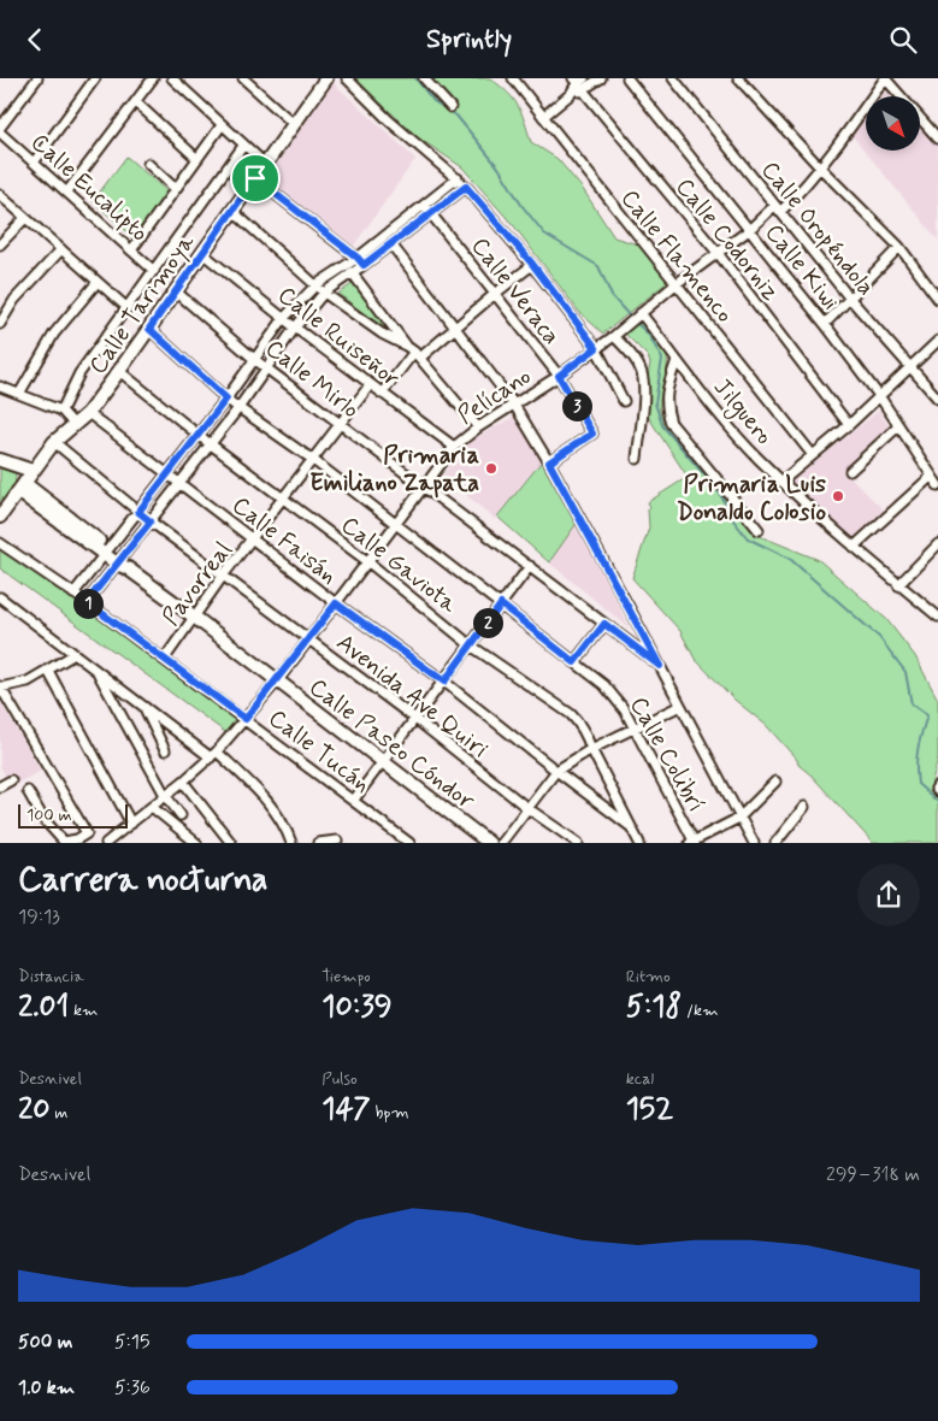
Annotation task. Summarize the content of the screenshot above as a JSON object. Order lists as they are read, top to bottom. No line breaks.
{"streets":{"street":["Calle Eucalipto","Calle Oropéndola","Calle Codorniz","Calle Flamenco","Calle Kiwi","Calle Veraca","Calle Tarimoya","Calle Ruiseñor","Calle Mirlo","Pelícano","Jilguero","Calle Faisán","Calle Gaviota","Pavorreal","Avenida Ave Quiri","Calle Paseo Cóndor","Calle Tucán","Calle Colibrí"]},"crossings":[["Calle Oropéndola","Pelícano"],["Calle Codorniz","Pelícano"],["Calle Flamenco","Pelícano"],["Calle Kiwi","Pelícano"],["Calle Veraca","Pelícano"],["Calle Tarimoya","Calle Ruiseñor"],["Calle Tarimoya","Calle Mirlo"],["Calle Tarimoya","Calle Faisán"],["Calle Tarimoya","Calle Gaviota"],["Calle Tarimoya","Avenida Ave Quiri"],["Calle Tarimoya","Calle Paseo Cóndor"],["Calle Tarimoya","Calle Colibrí"],["Calle Ruiseñor","Pelícano"],["Calle Ruiseñor","Pavorreal"],["Calle Mirlo","Pelícano"],["Calle Mirlo","Pavorreal"],["Pelícano","Jilguero"],["Pelícano","Calle Faisán"],["Pelícano","Calle Gaviota"],["Pelícano","Avenida Ave Quiri"],["Pelícano","Calle Paseo Cóndor"],["Pelícano","Calle Tucán"],["Pelícano","Calle Colibrí"],["Calle Faisán","Calle Gaviota"],["Calle Faisán","Pavorreal"],["Calle Gaviota","Pavorreal"],["Pavorreal","Avenida Ave Quiri"],["Pavorreal","Calle Paseo Cóndor"],["Pavorreal","Calle Tucán"],["Pavorreal","Calle Colibrí"]],"places":["Primaria Emiliano Zapata","Primaria Luis Donaldo Colosio"],"scale_bar":"100 m","north":"bottom right","page":{"header":"Sprintly","pins":["3","1","2"],"scale":"100 m","heading":["Carrera nocturna","19:13"],"stats":[["Distancia","2.01 km"],["Tiempo","10:39"],["Ritmo","5:18 /km"],["Desnivel","20 m"],["Pulso","147 bpm"],["kcal","152"]],"chart":["Desnivel","299–318 m"],"list":[{"name":"500 m","note":"5:15"},{"name":"1.0 km","note":"5:36"}]}}
